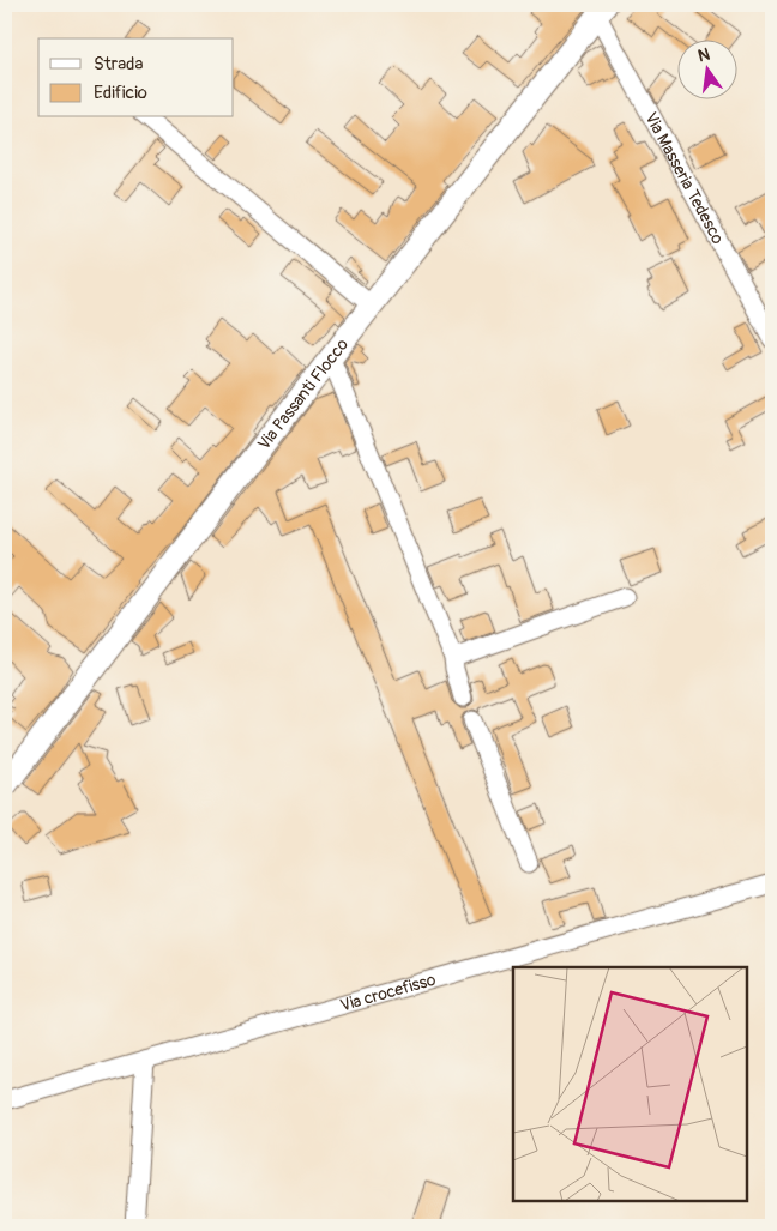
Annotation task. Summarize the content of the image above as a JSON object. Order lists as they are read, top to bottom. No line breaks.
{"streets":{"main road":["Via Passanti Flocco"],"street":["Via Masseria Tedesco","Via crocefisso"]},"crossings":[["Via Masseria Tedesco","Via Passanti Flocco"]],"legend":["Strada","Edificio"],"north":"top"}
